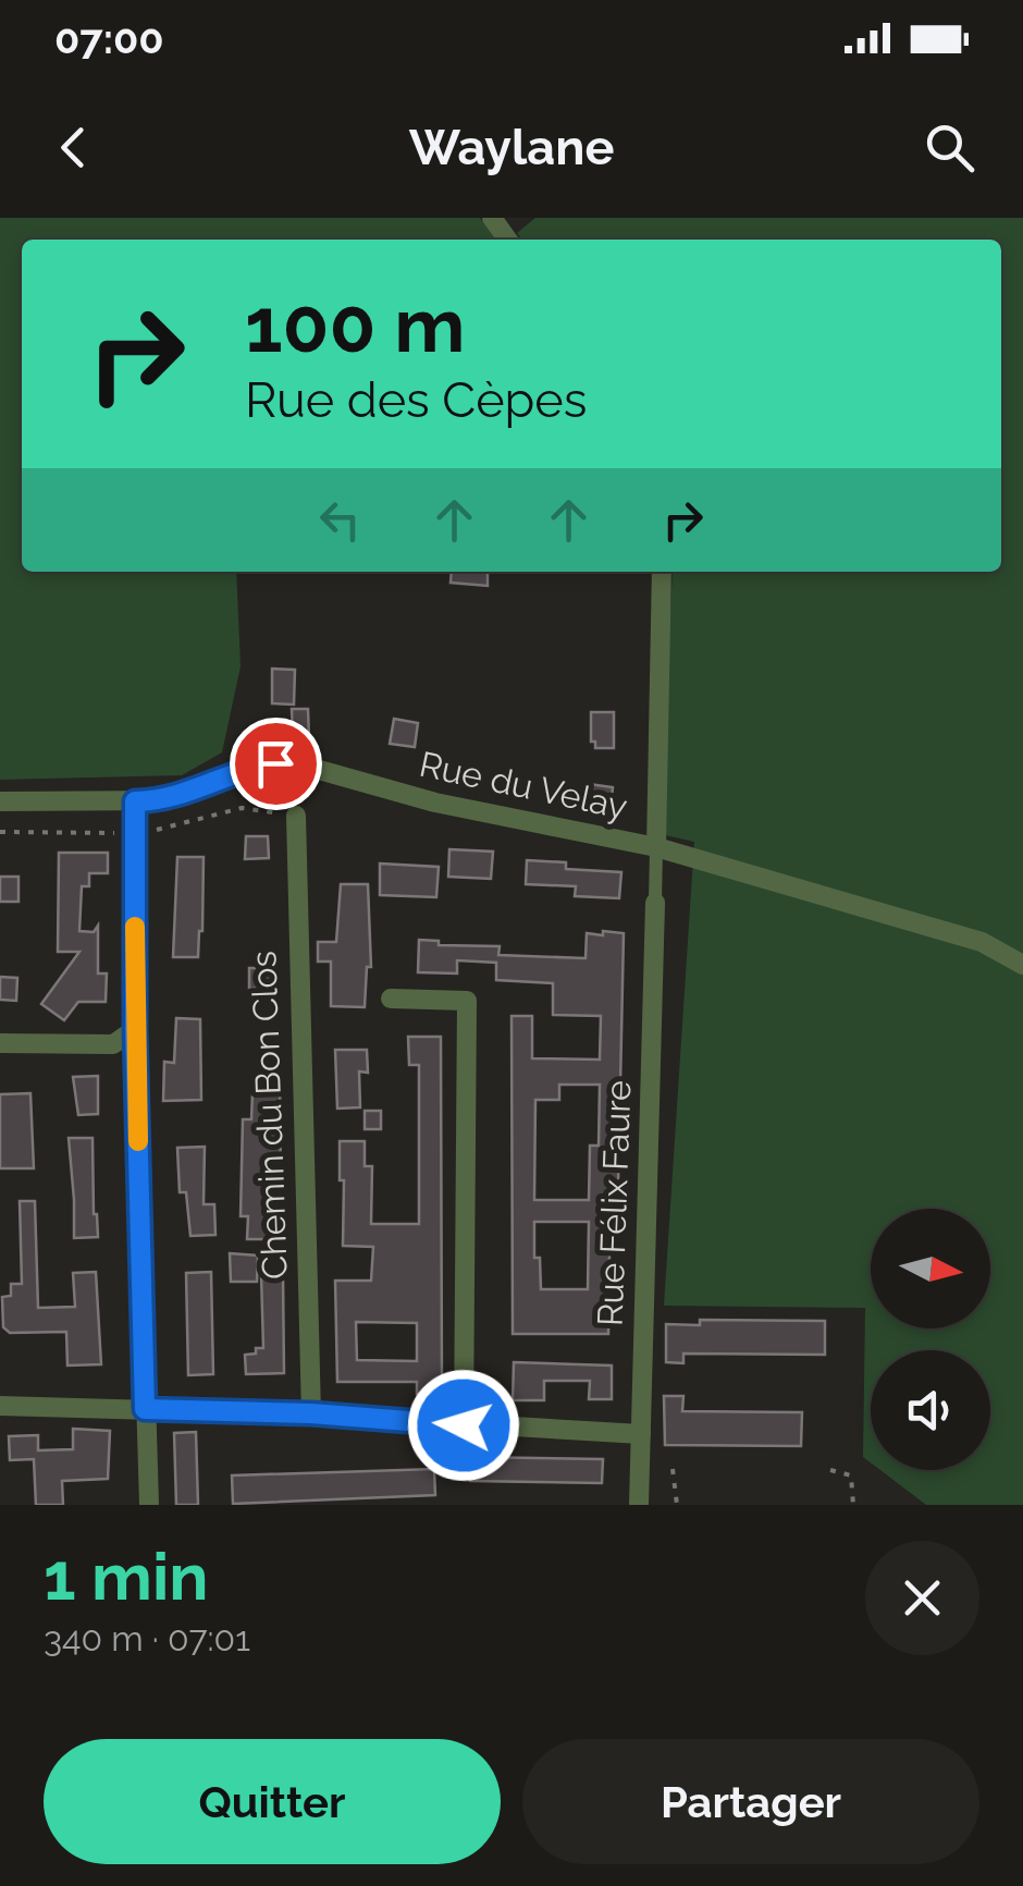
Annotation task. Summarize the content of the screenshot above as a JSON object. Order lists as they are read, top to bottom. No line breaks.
{"streets":{"street":["Rue du Velay","Chemin du Bon Clos","Rue Félix Faure"]},"north":"right","page":{"status":"07:00","header":"Waylane","turn":["100 m","Rue des Cèpes"],"heading":["1 min","340 m · 07:01"],"buttons":["Quitter","Partager"]}}
